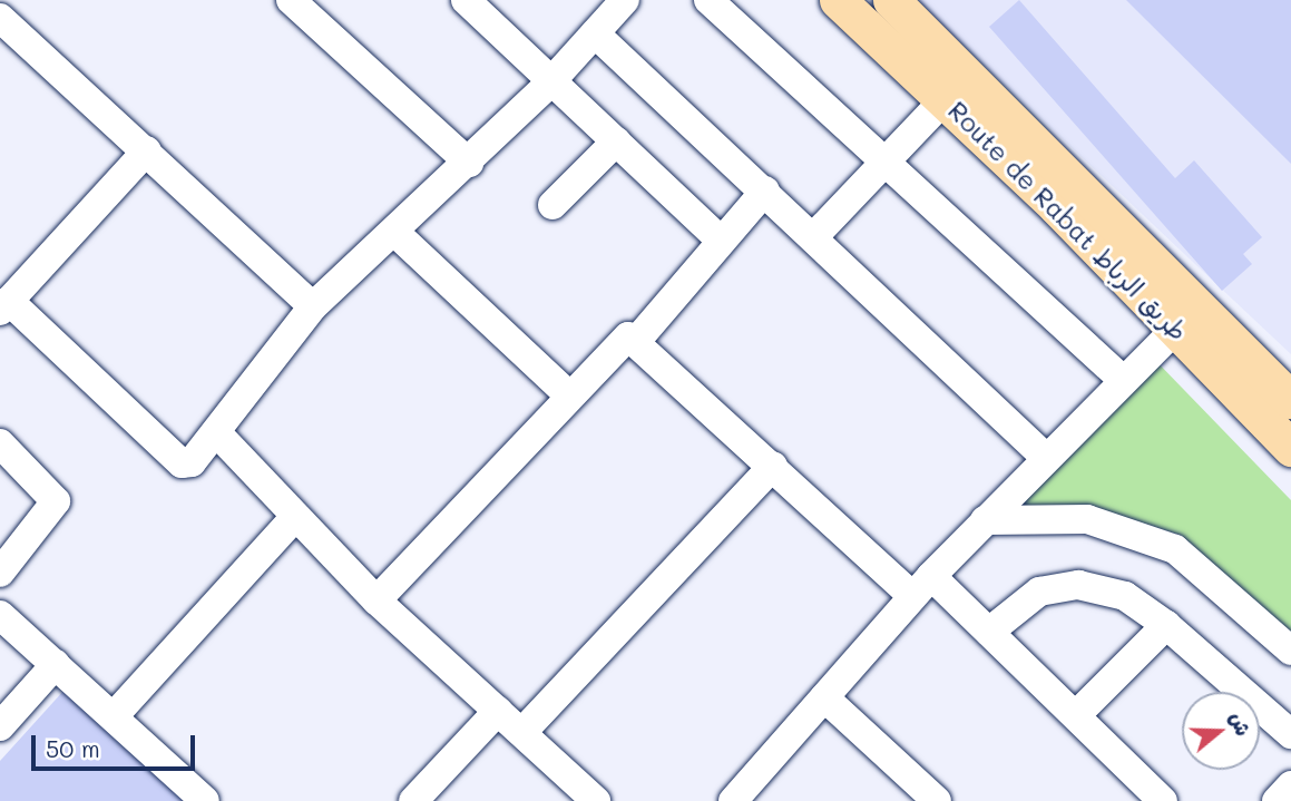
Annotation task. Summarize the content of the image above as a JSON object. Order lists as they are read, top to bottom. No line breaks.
{"streets":{"main road":["Route de Rabat طريق الرباط"]},"scale_bar":"50 m","north":"right"}
